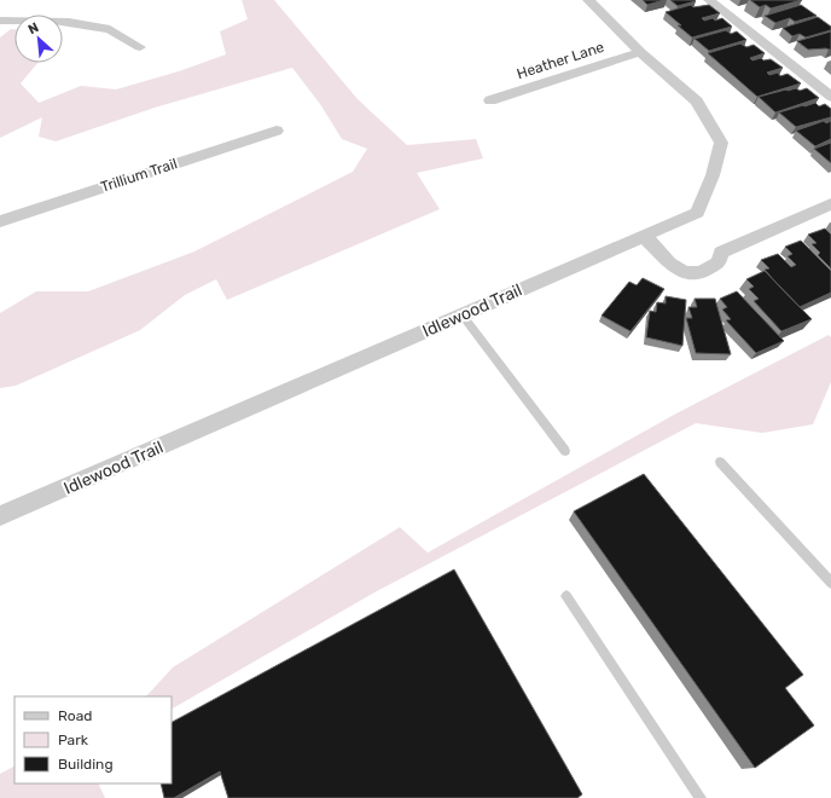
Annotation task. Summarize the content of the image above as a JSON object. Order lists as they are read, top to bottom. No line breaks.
{"streets":{"street":["Heather Lane","Trillium Trail","Idlewood Trail"]},"crossings":[["Heather Lane","Idlewood Trail"]],"legend":["Road","Park","Building"],"north":"top left"}
